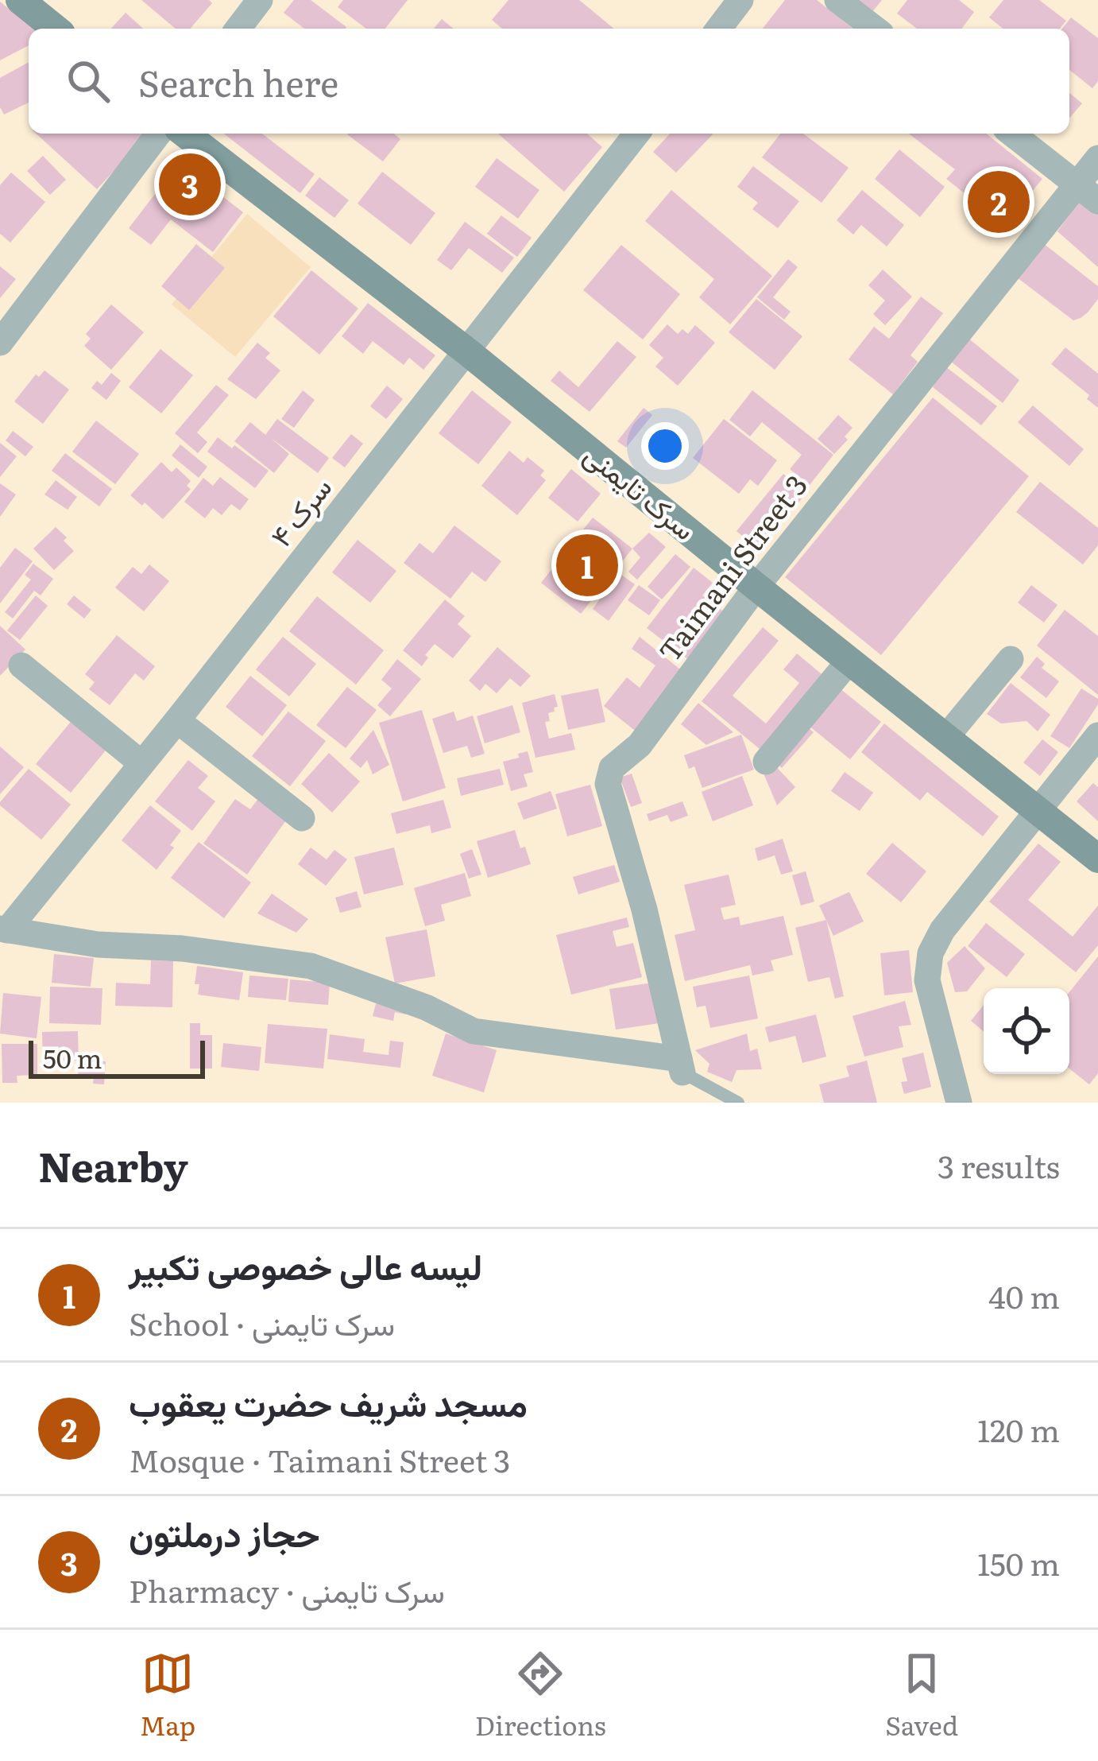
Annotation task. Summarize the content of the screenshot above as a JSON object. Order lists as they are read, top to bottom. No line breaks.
{"streets":{"main road":["سرک تایمنی"],"street":["سرک ۴","Taimani Street 3"]},"crossings":[["سرک تایمنی","سرک ۴"],["سرک تایمنی","Taimani Street 3"]],"scale_bar":"50 m","page":{"search":"Search here","pins":["3","2","1"],"scale":"50 m","heading":["Nearby","3 results"],"list":[{"mark":"1","name":"لیسه عالی خصوصی تکبیر","note":"School · سرک تایمنی","value":"40 m"},{"mark":"2","name":"مسجد شریف حضرت یعقوب","note":"Mosque · Taimani Street 3","value":"120 m"},{"mark":"3","name":"حجاز درملتون","note":"Pharmacy · سرک تایمنی","value":"150 m"}],"nav":["Map","Directions","Saved"]}}
